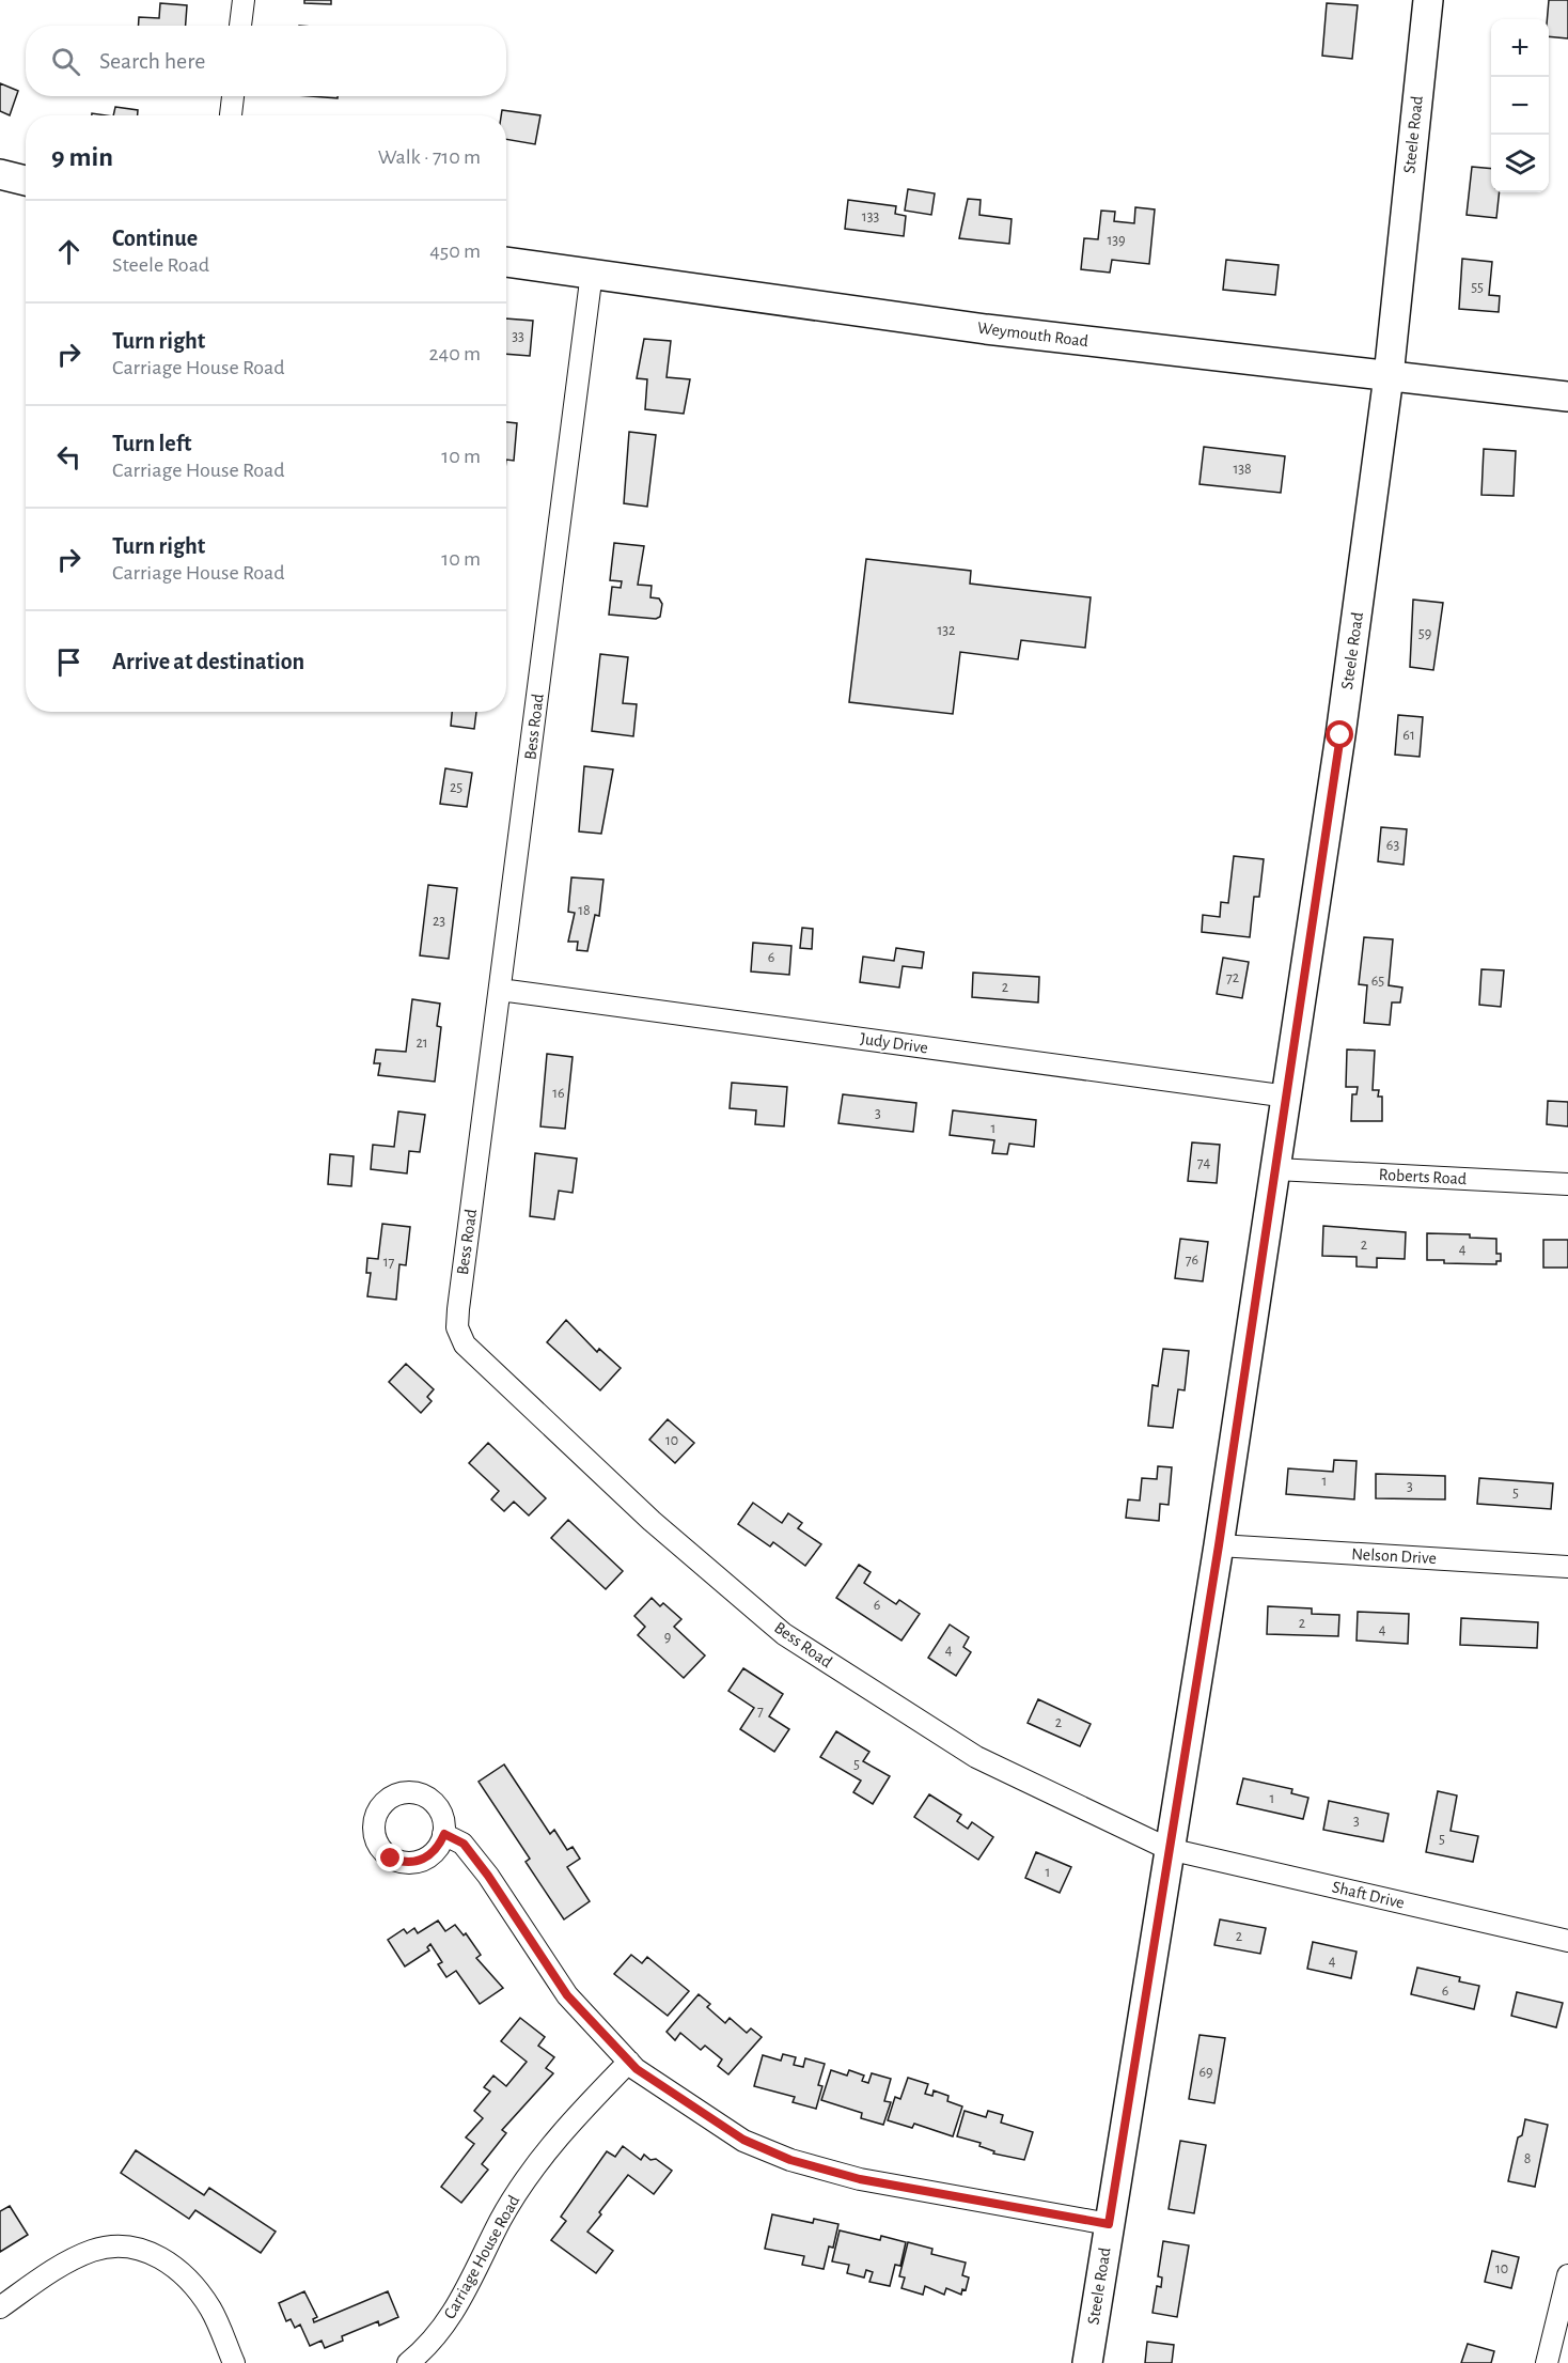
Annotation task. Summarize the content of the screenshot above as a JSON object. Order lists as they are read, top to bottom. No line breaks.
{"streets":{"street":["Steele Road","Weymouth Road","Bess Road","Judy Drive","Roberts Road","Nelson Drive","Shaft Drive","Carriage House Road"]},"crossings":[["Steele Road","Weymouth Road"],["Steele Road","Bess Road"],["Steele Road","Judy Drive"],["Steele Road","Roberts Road"],["Steele Road","Nelson Drive"],["Steele Road","Shaft Drive"],["Weymouth Road","Bess Road"],["Bess Road","Judy Drive"],["Bess Road","Shaft Drive"]],"house_numbers":["133","139","55","33","138","132","59","61","25","63","18","23","6","72","65","2","21","16","3","1","74","2","4","76","17","10","1","3","5","6","2","4","9","4","7","2","5","1","3","5","1","2","4","6","69","8","10"],"page":{"map_buttons":["+","−"],"search":"Search here","heading":["9 min","Walk · 710 m"],"list":[["Continue","Steele Road","450 m"],["Turn right","Carriage House Road","240 m"],["Turn left","Carriage House Road","10 m"],["Turn right","Carriage House Road","10 m"],"Arrive at destination"]}}
